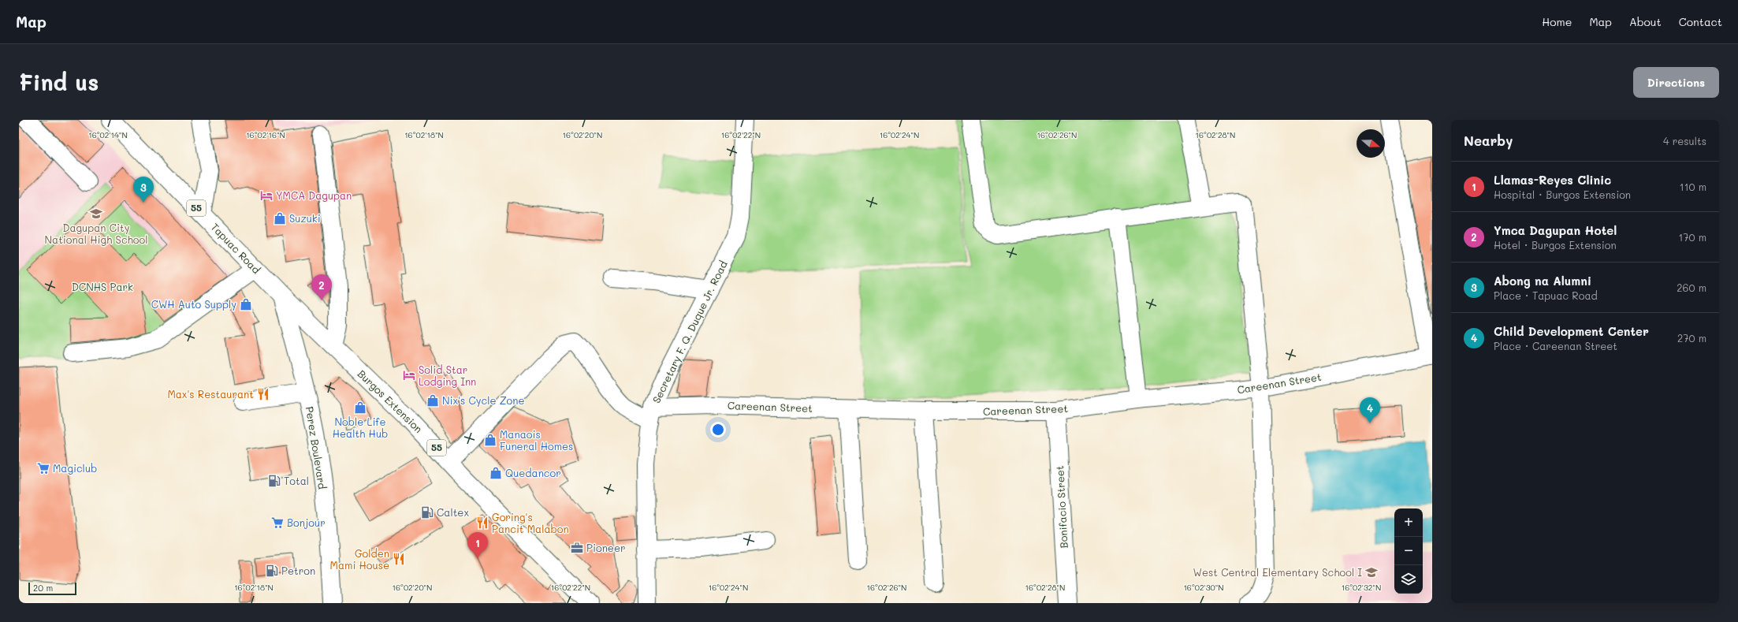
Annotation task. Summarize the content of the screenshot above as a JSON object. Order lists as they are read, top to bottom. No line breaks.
{"streets":{"street":["55","Tapuac Road","Secretary F. Q. Duque Jr. Road","Careenan Street","Burgos Extension","Perez Boulevard","Bonifacio Street"]},"crossings":[["Tapuac Road","Burgos Extension"],["Tapuac Road","Perez Boulevard"],["Secretary F. Q. Duque Jr. Road","Careenan Street"],["Careenan Street","Bonifacio Street"],["Burgos Extension","Perez Boulevard"]],"parks":["DCNHS Park"],"places":{"hotel":["YMCA Dagupan","Solid Star Lodging Inn"],"school or university":["Dagupan City National High School","West Central Elementary School I"],"shop":["Suzuki","CWH Auto Supply","Nix's Cycle Zone","Noble Life Health Hub","Manaois Funeral Homes","Quedancor"],"restaurant":["Max's Restaurant","Goring's Pancit Malabon","Golden Mami House"],"supermarket":["Magiclub","Bonjour"],"fuel station":["Total","Caltex","Petron"],"office":["Pioneer"]},"scale_bar":"20 m","north":"right","page":{"header":"Map","nav":["Home","Map","About","Contact"],"buttons":"Directions","title":"Find us","heading":["Nearby","4 results"],"list":[{"mark":"1","name":"Llamas-Reyes Clinic","note":"Hospital · Burgos Extension","value":"110 m"},{"mark":"2","name":"Ymca Dagupan Hotel","note":"Hotel · Burgos Extension","value":"170 m"},{"mark":"3","name":"Abong na Alumni","note":"Place · Tapuac Road","value":"260 m"},{"mark":"4","name":"Child Development Center","note":"Place · Careenan Street","value":"270 m"}],"pins":["3","2","4","1"],"map_buttons":["+","−"],"scale":"20 m"},"coordinates":["16°02'14\"N","16°02'16\"N","16°02'18\"N","16°02'20\"N","16°02'22\"N","16°02'24\"N","16°02'26\"N","16°02'28\"N","16°02'30\"N","16°02'32\"N"]}
